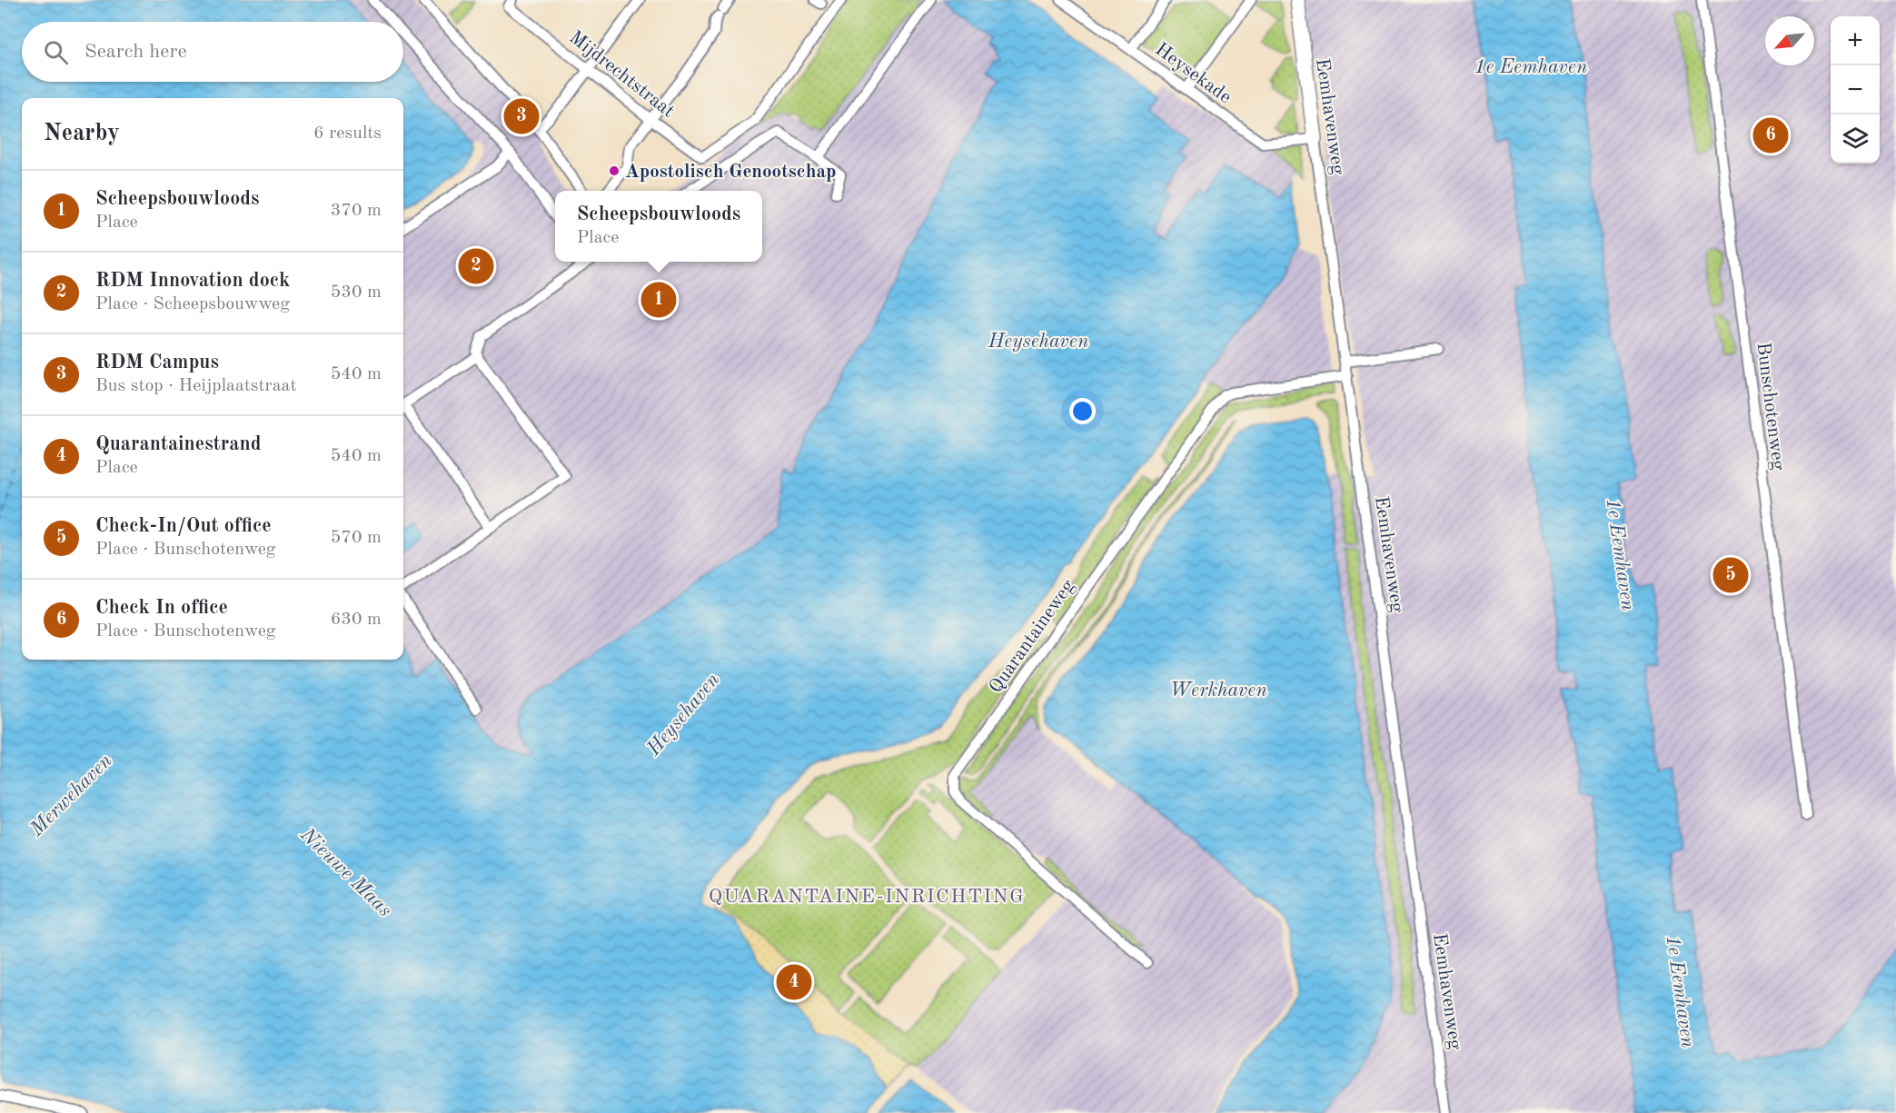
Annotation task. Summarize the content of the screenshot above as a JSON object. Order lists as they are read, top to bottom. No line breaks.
{"streets":{"street":["Heysekade","Mijdrechtstraat","Eemhavenweg","Bunschotenweg","Quarantaineweg"]},"crossings":[["Heysekade","Eemhavenweg"],["Eemhavenweg","Quarantaineweg"]],"districts":["QUARANTAINE-INRICHTING"],"water":["1e Eemhaven","Heysehaven","Werkhaven","Merwehaven","Nieuwe Maas"],"places":["Apostolisch Genootschap"],"north":"bottom left","page":{"map_buttons":["+","−"],"search":"Search here","pins":["3","6","2","1","5","4"],"heading":["Nearby","6 results"],"list":[{"mark":"1","name":"Scheepsbouwloods","note":"Place","value":"370 m"},{"mark":"2","name":"RDM Innovation dock","note":"Place · Scheepsbouwweg","value":"530 m"},{"mark":"3","name":"RDM Campus","note":"Bus stop · Heijplaatstraat","value":"540 m"},{"mark":"4","name":"Quarantainestrand","note":"Place","value":"540 m"},{"mark":"5","name":"Check-In/Out office","note":"Place · Bunschotenweg","value":"570 m"},{"mark":"6","name":"Check In office","note":"Place · Bunschotenweg","value":"630 m"}],"popup":["Scheepsbouwloods","Place"]}}
